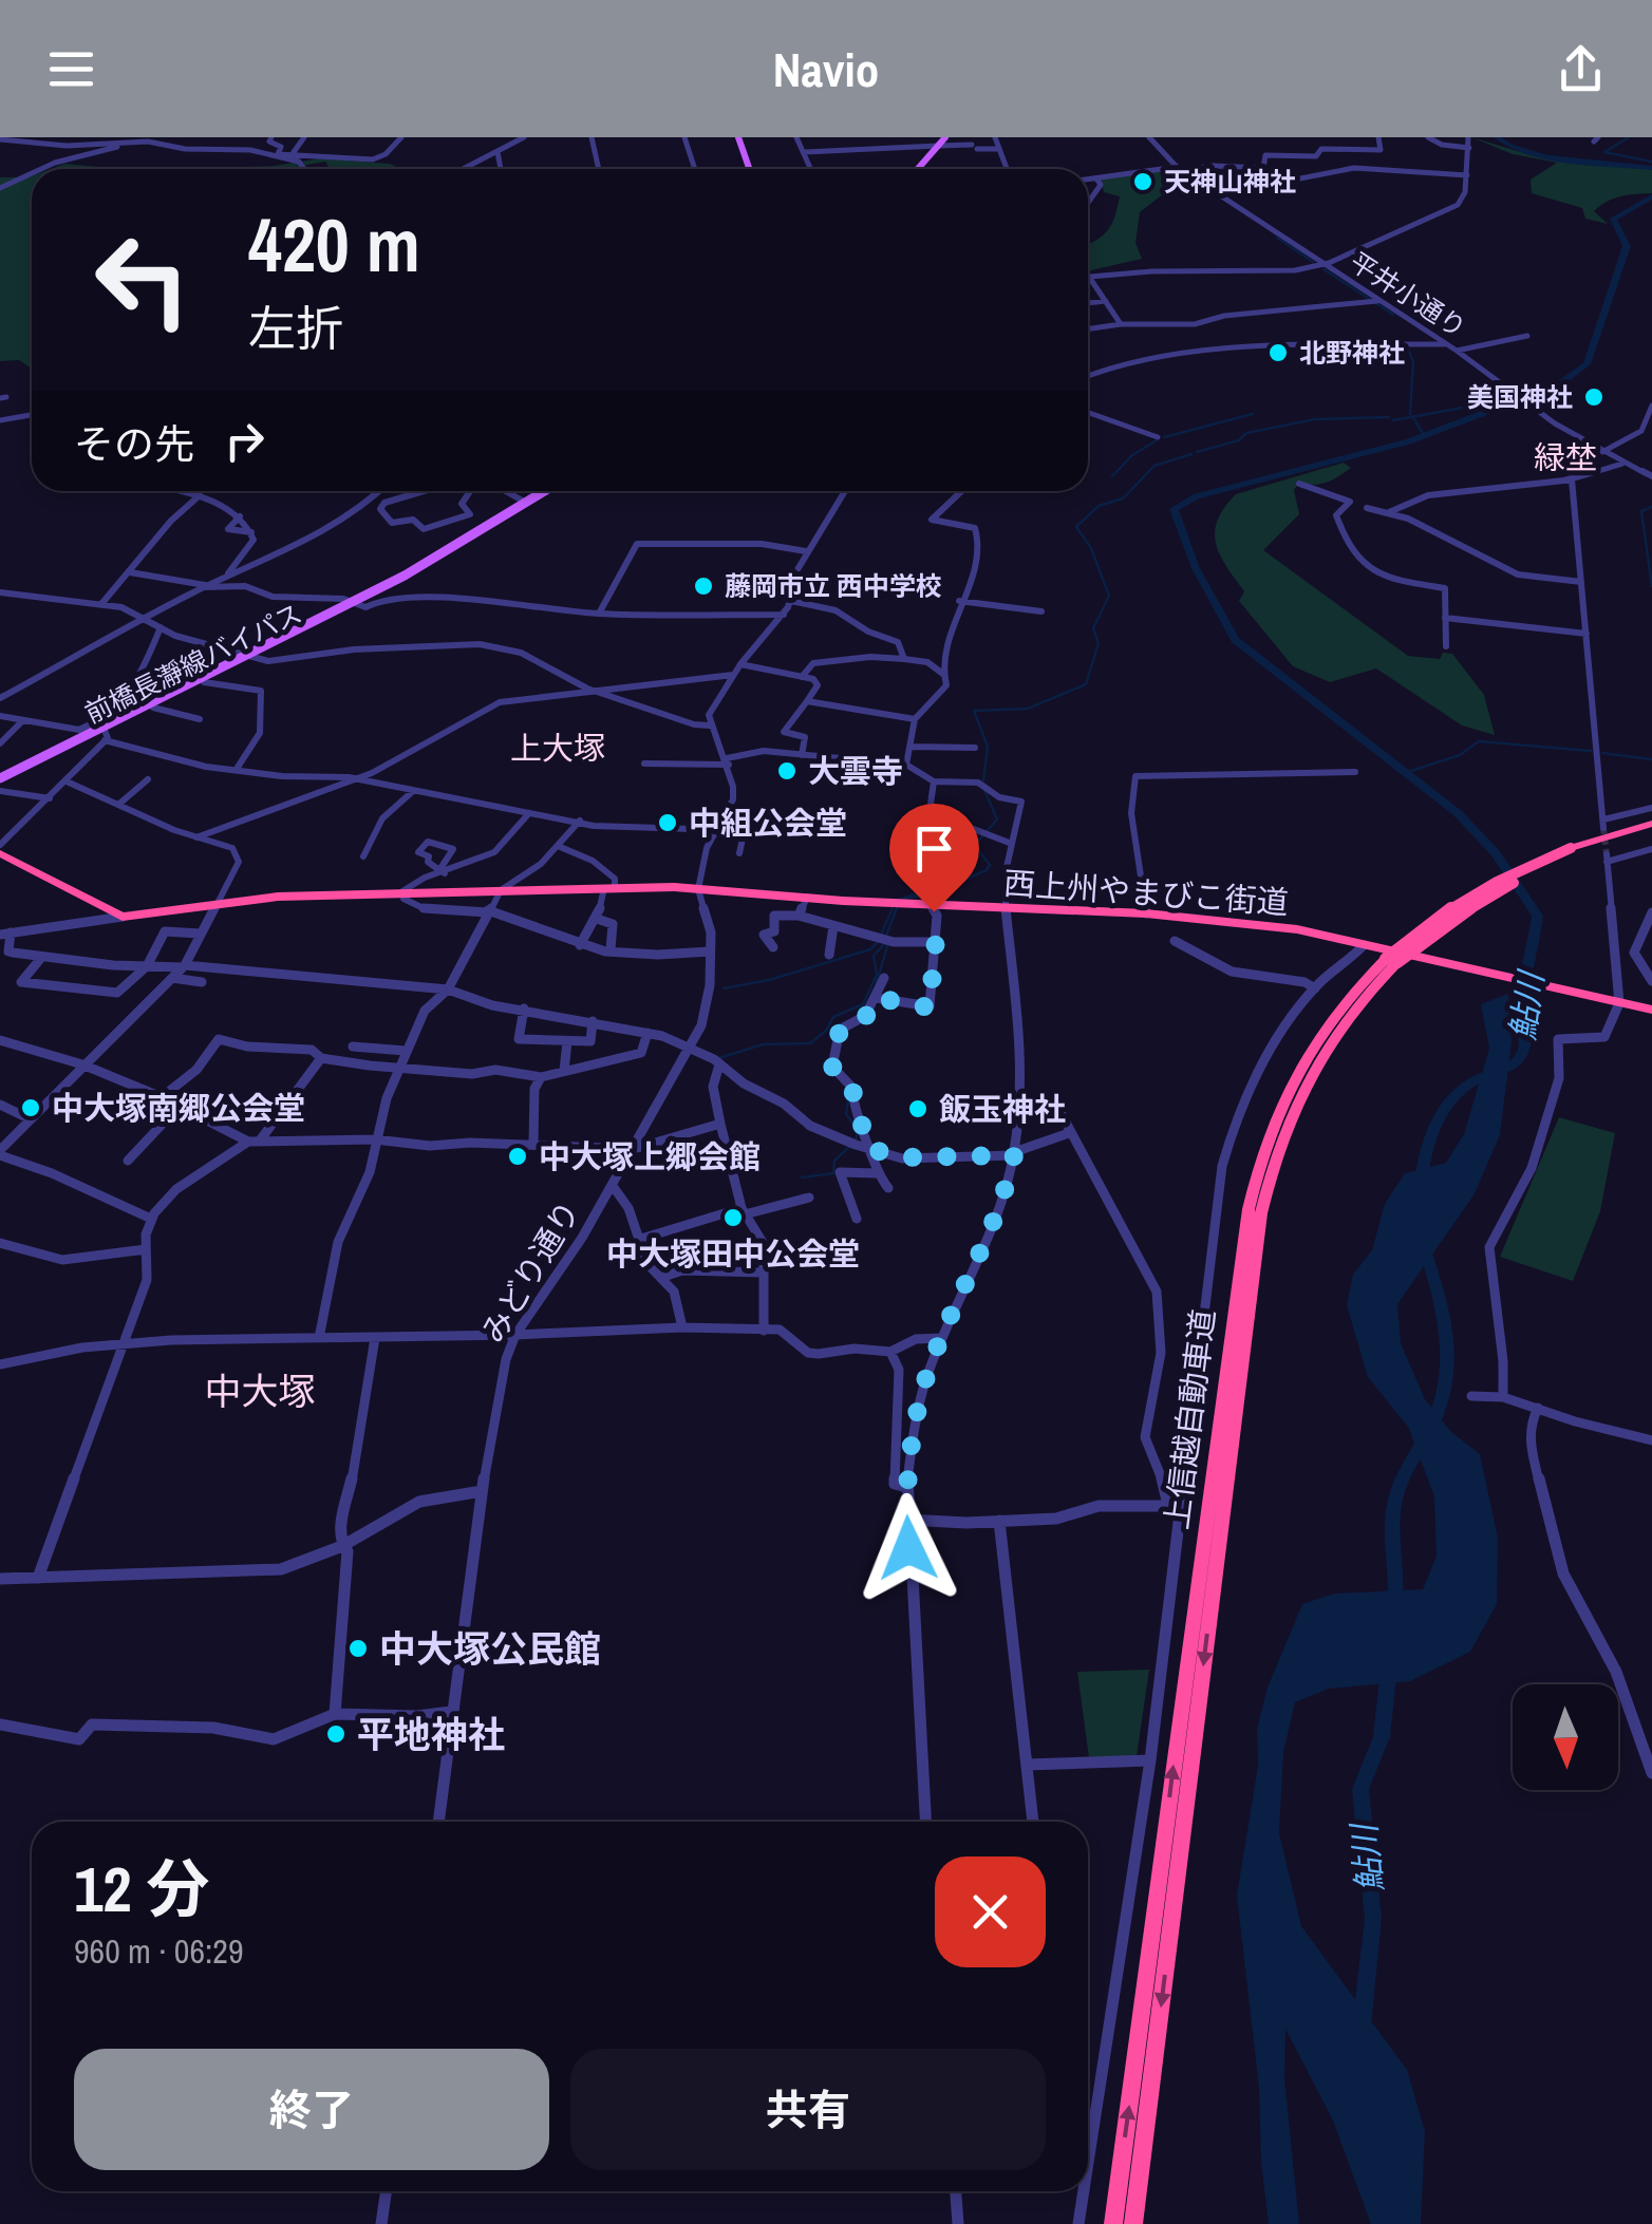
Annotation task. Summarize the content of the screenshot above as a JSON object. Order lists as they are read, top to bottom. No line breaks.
{"streets":{"highway":["西上州やまびこ街道","上信越自動車道"],"main road":["前橋長瀞線バイパス"],"street":["平井小通り","みどり通り"]},"crossings":[["西上州やまびこ街道","みどり通り"]],"districts":["緑埜","上大塚","中大塚"],"water":["鮎川"],"places":["天神山神社","北野神社","美国神社","藤岡市立 西中学校","大雲寺","中組公会堂","中大塚南郷公会堂","飯玉神社","中大塚上郷会館","中大塚田中公会堂","中大塚公民館","平地神社"],"north":"bottom","page":{"header":"Navio","turn":["420 m","左折"],"then":"その先","heading":["12 分","960 m · 06:29"],"buttons":["終了","共有"]}}
